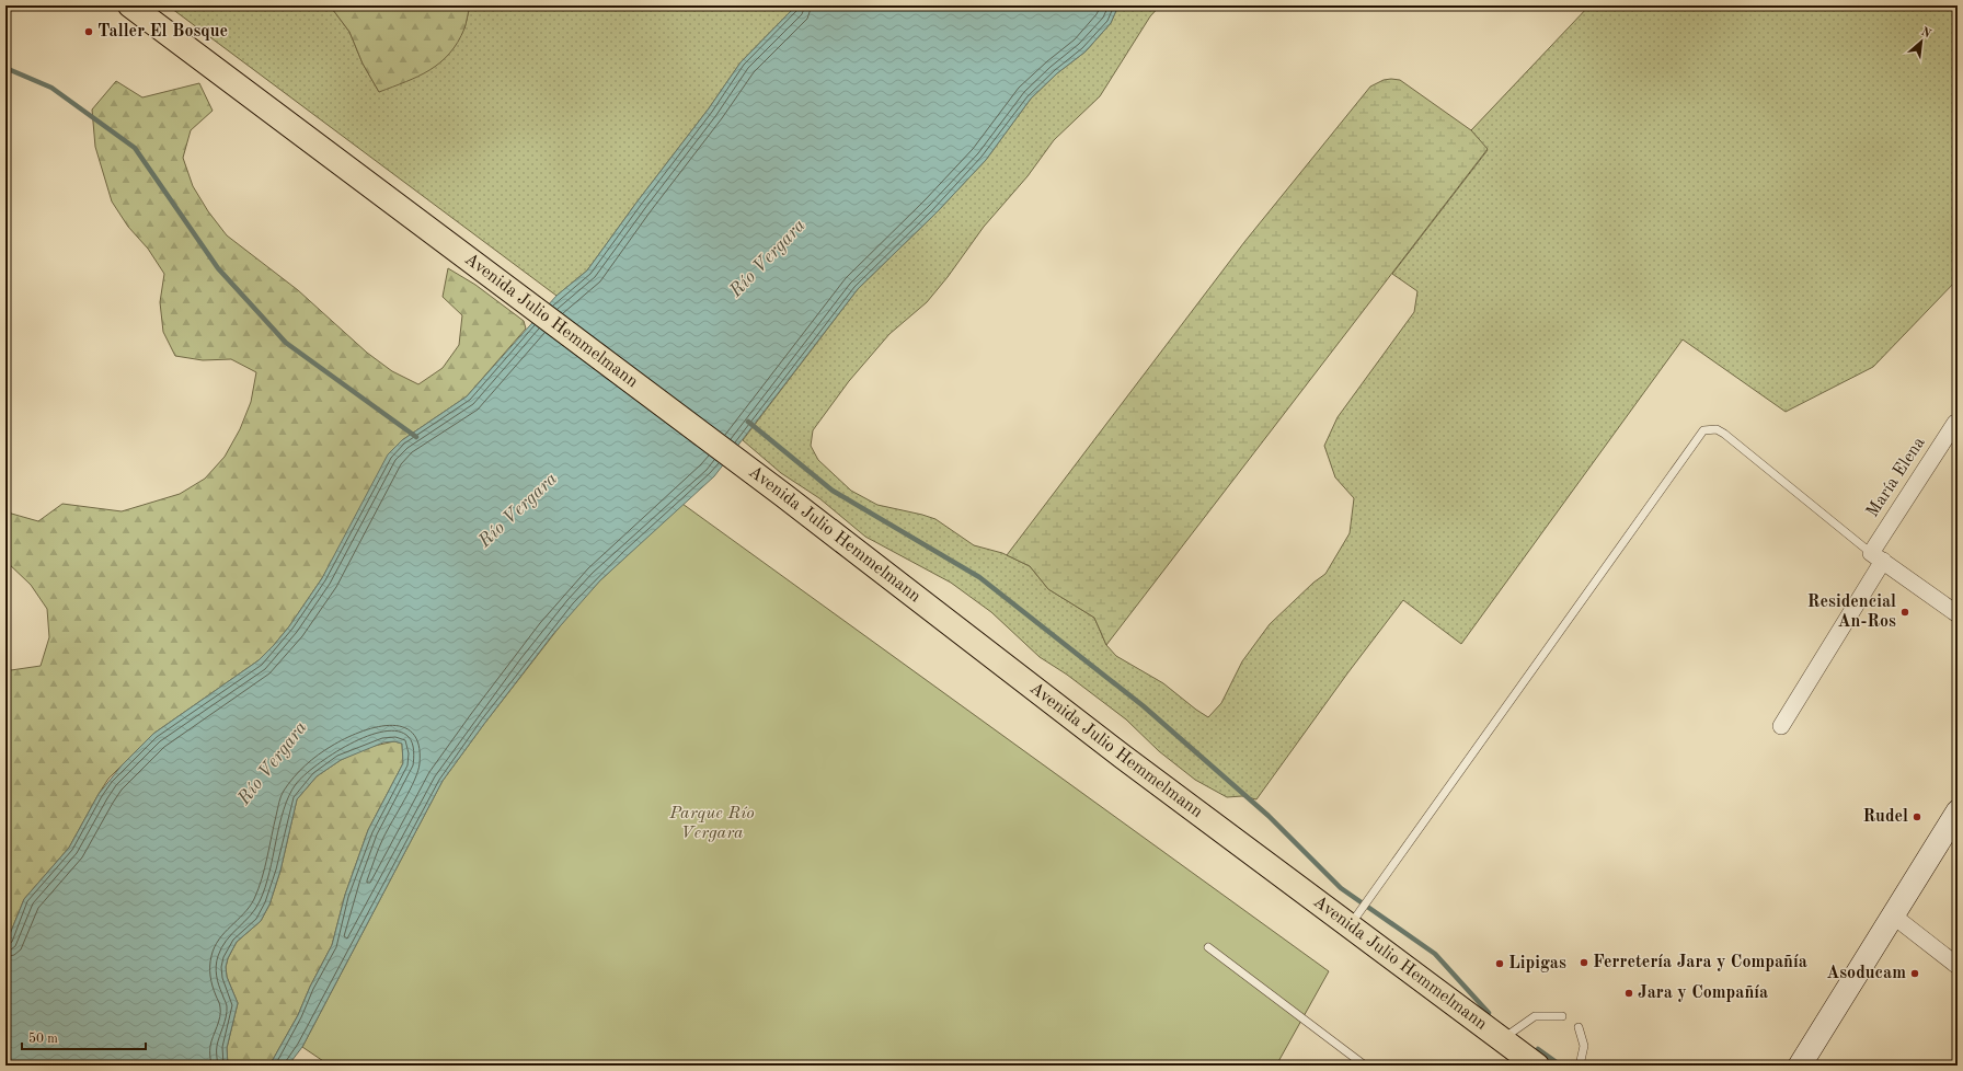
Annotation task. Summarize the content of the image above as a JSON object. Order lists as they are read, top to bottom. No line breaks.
{"streets":{"highway":["Avenida Julio Hemmelmann"],"street":["María Elena"]},"water":["Río Vergara"],"parks":["Parque Río Vergara"],"places":["Taller El Bosque","Residencial An-Ros","Rudel","Ferretería Jara y Compañía","Lipigas","Asoducam","Jara y Compañía"],"scale_bar":"50 m","north":"top right"}
